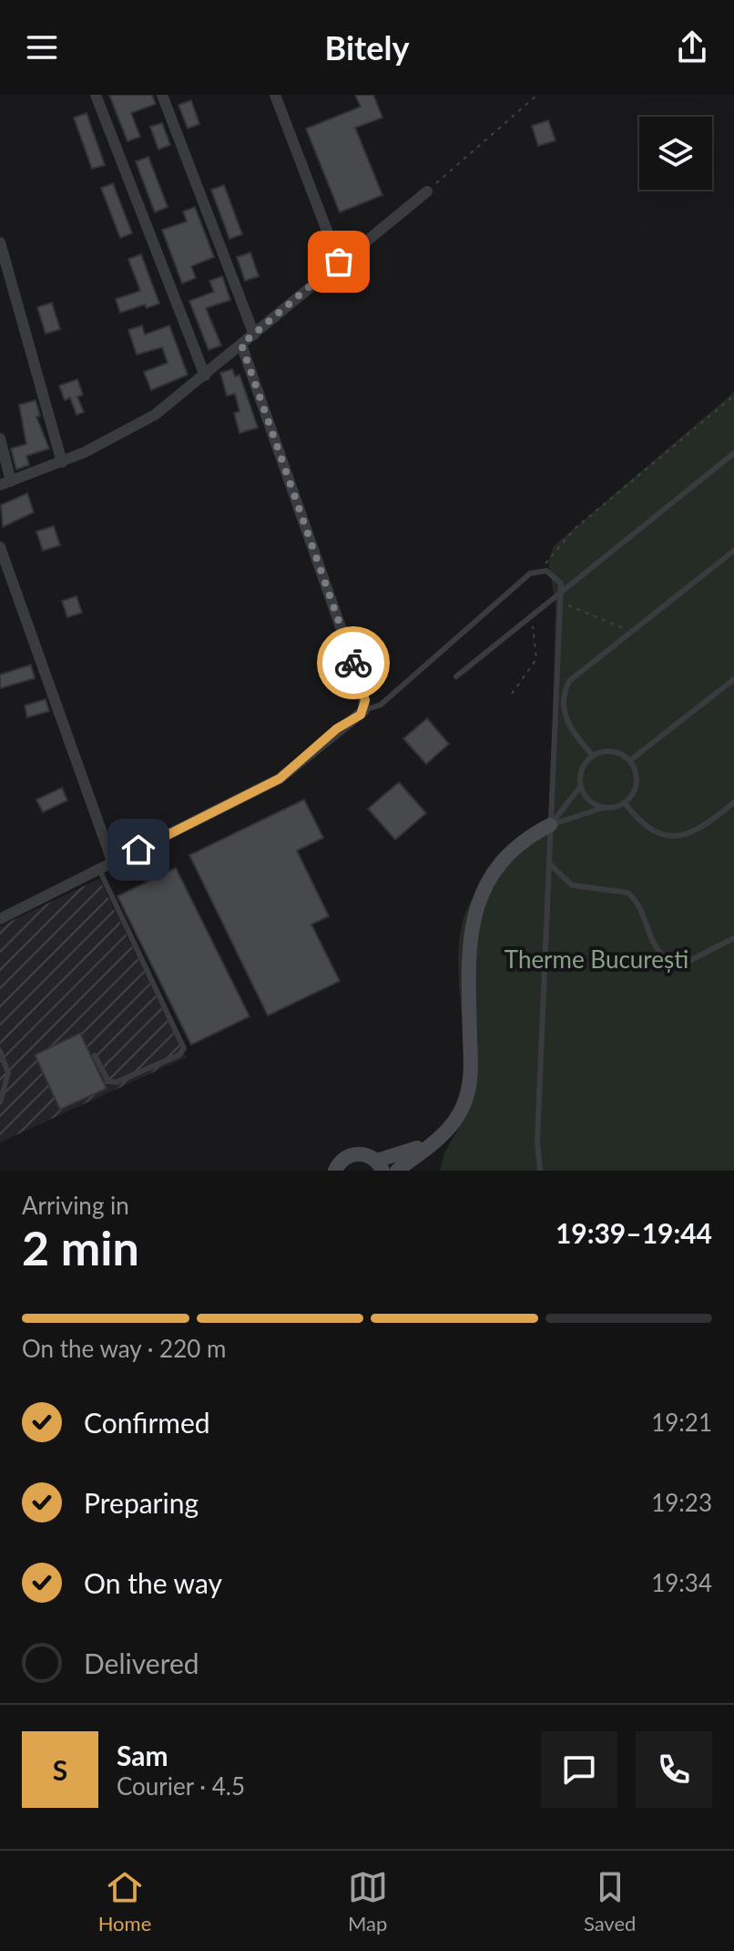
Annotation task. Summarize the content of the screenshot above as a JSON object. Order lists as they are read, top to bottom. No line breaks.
{"parks":["Therme București"],"page":{"header":"Bitely","heading":["2 min","Arriving in","19:39–19:44"],"panel":["Sam","Courier · 4.5"],"bar":"On the way · 220 m","list":[["Confirmed","19:21"],["Preparing","19:23"],["On the way","19:34"],"Delivered"],"round":"S","tabs":["Home","Map","Saved"]}}
